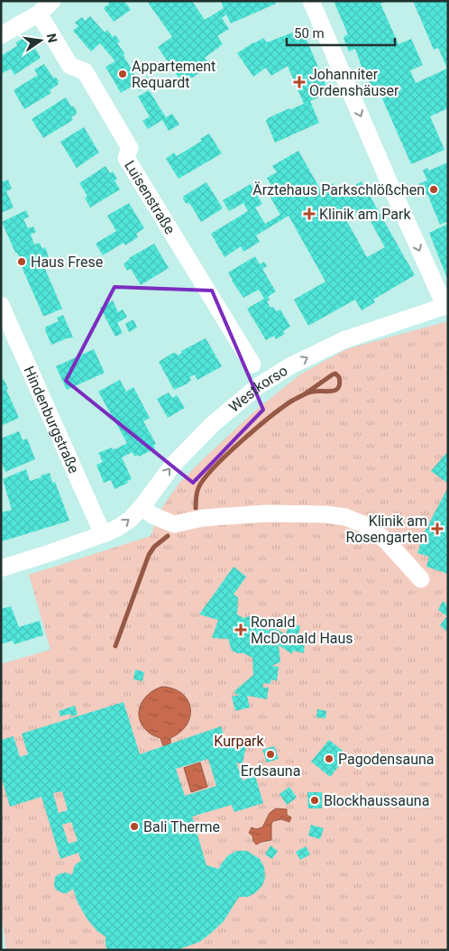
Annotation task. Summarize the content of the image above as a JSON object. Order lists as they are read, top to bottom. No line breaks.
{"streets":{"street":["Luisenstraße","Westkorso","Hindenburgstraße"]},"crossings":[["Westkorso","Hindenburgstraße"]],"one_way":["Westkorso"],"parks":["Kurpark"],"places":{"other":["Appartement Requardt","Ärztehaus Parkschlößchen","Haus Frese","Erdsauna","Pagodensauna","Blockhaussauna","Bali Therme"],"health":["Johanniter Ordenshäuser","Klinik am Park","Klinik am Rosengarten","Ronald McDonald Haus"]},"scale_bar":"50 m","north":"right"}
